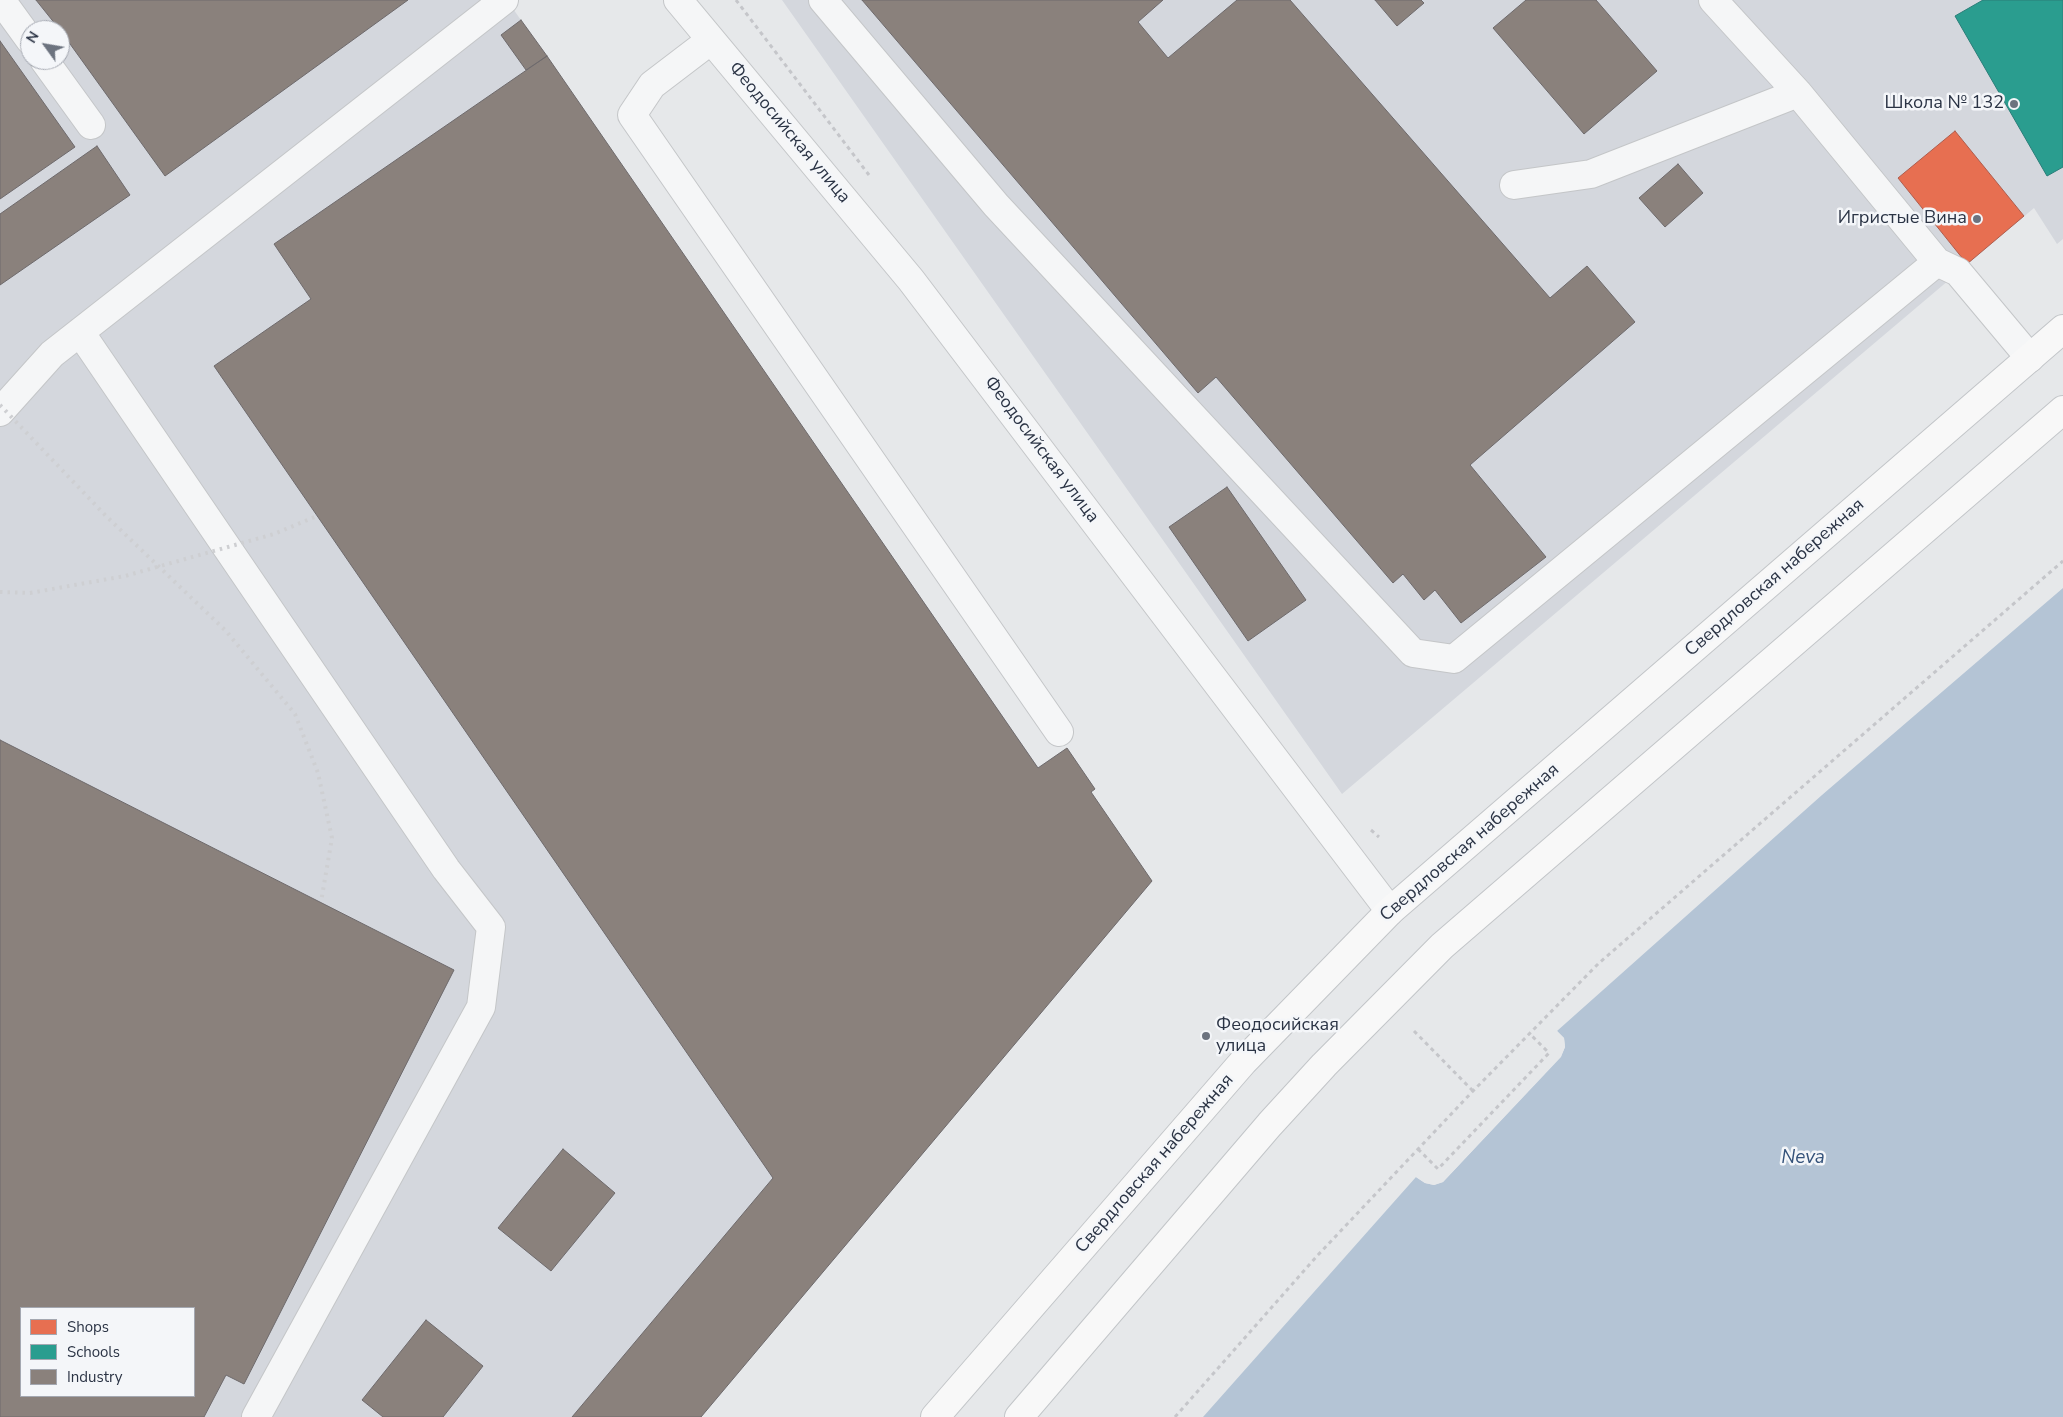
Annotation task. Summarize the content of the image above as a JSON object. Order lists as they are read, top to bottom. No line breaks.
{"streets":{"main road":["Свердловская набережная"],"street":["Феодосийская улица"]},"crossings":[["Феодосийская улица","Свердловская набережная"]],"water":["Neva"],"places":["Школа № 132","Игристые Вина","Феодосийская улица"],"legend":["Shops","Schools","Industry"],"north":"top left"}
